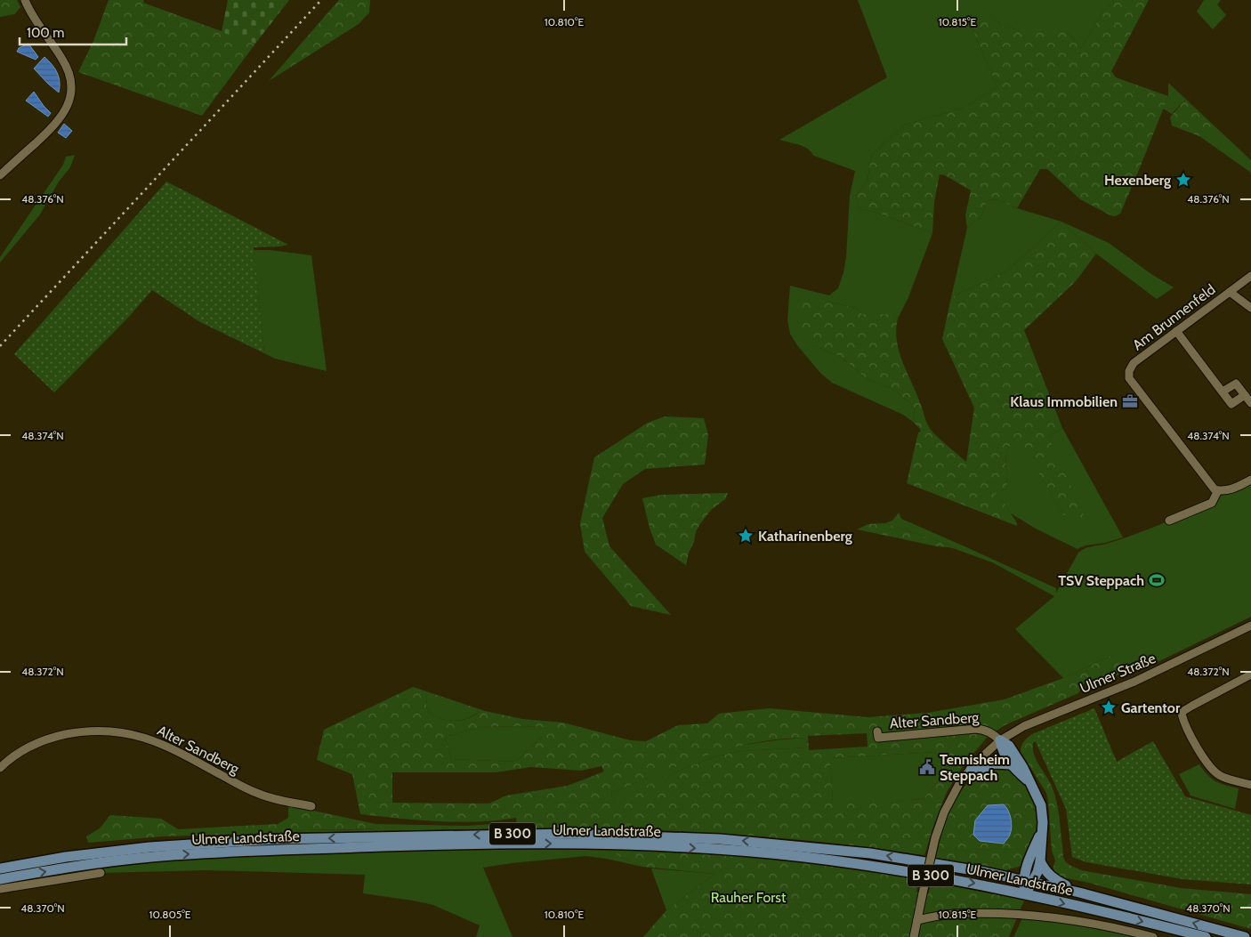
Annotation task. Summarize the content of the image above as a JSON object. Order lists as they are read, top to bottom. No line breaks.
{"streets":{"main road":["Ulmer Landstraße","B 300"],"street":["Am Brunnenfeld","Ulmer Straße","Alter Sandberg"]},"crossings":[["Ulmer Straße","Alter Sandberg"]],"parks":["Rauher Forst"],"places":{"place":["Hexenberg","Katharinenberg","Gartentor"],"office":["Klaus Immobilien"],"sports":["TSV Steppach"],"public building":["Tennisheim Steppach"]},"scale_bar":"100 m","coordinates":["10.810°E","10.815°E","48.376°N","48.374°N","48.372°N","48.370°N","10.805°E"]}
